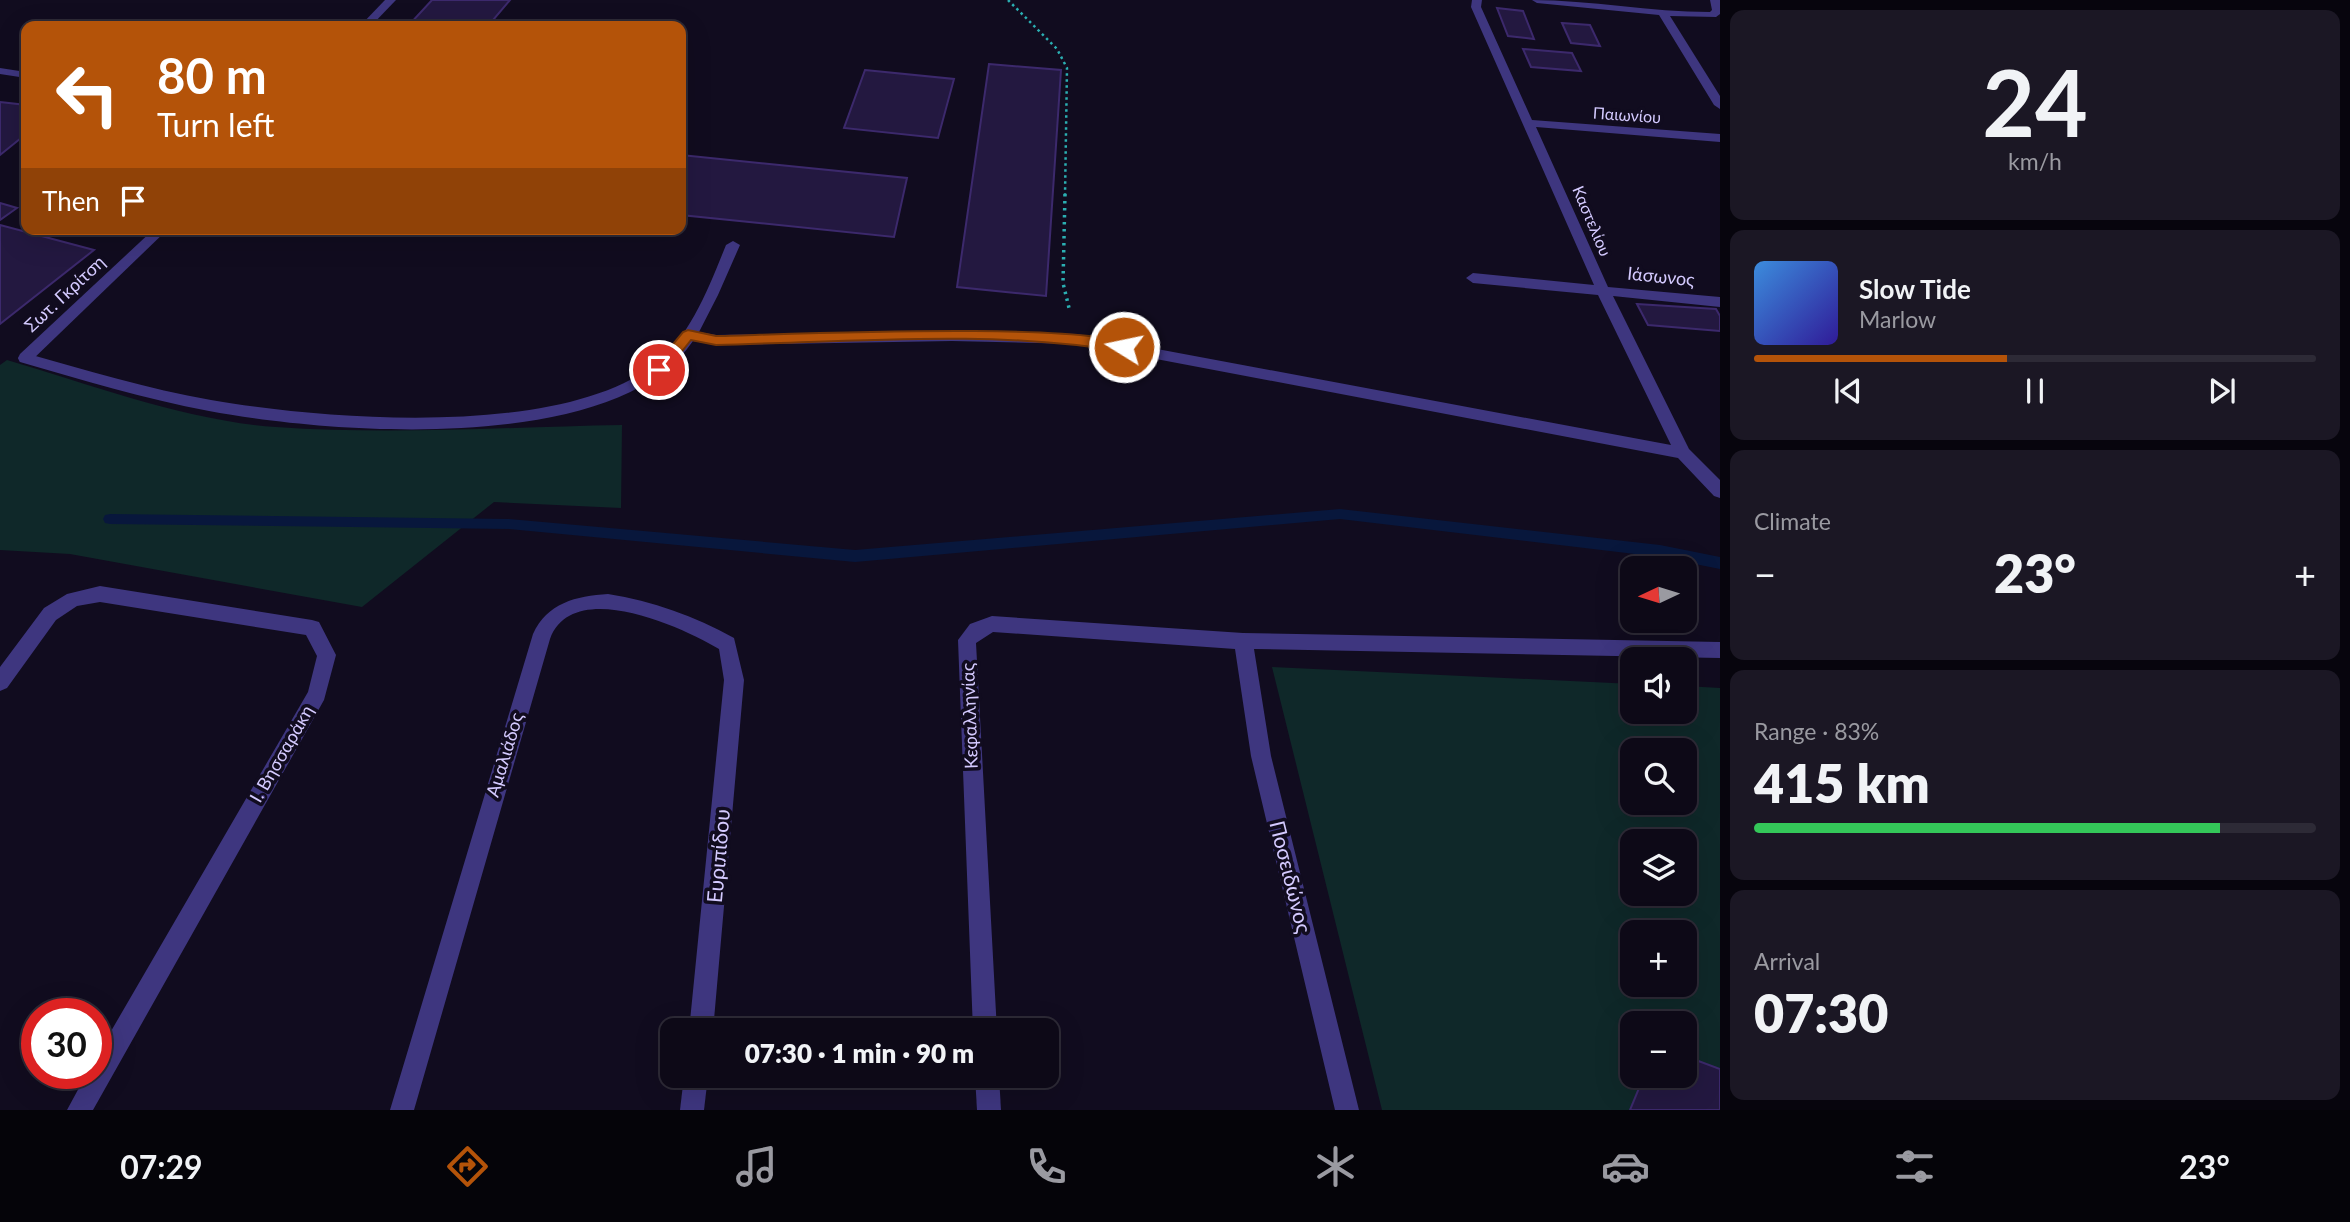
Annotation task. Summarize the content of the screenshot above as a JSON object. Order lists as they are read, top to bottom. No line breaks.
{"streets":{"street":["Παιωνίου","Καστελίου","Ιάσωνος","Σωτ. Γκρίτση","Κεφαλληνίας","Ι. Βησσαράκη","Αμαλιάδος","Ευριπίδου","Ποσειδώνος"]},"crossings":[["Παιωνίου","Καστελίου"],["Καστελίου","Ιάσωνος"],["Κεφαλληνίας","Ποσειδώνος"],["Αμαλιάδος","Ευριπίδου"]],"north":"left","page":{"tile":[["24","km/h"],"Climate",["Range · 83%","415 km"],["Arrival","07:30"]],"turn":["80 m","Turn left"],"then":"Then","song":["Slow Tide","Marlow"],"heat":["−","23°","+"],"map_buttons":["+","−"],"limit":"30","trip":"07:30 · 1 min · 90 m","tabs":["07:29","23°"]}}
